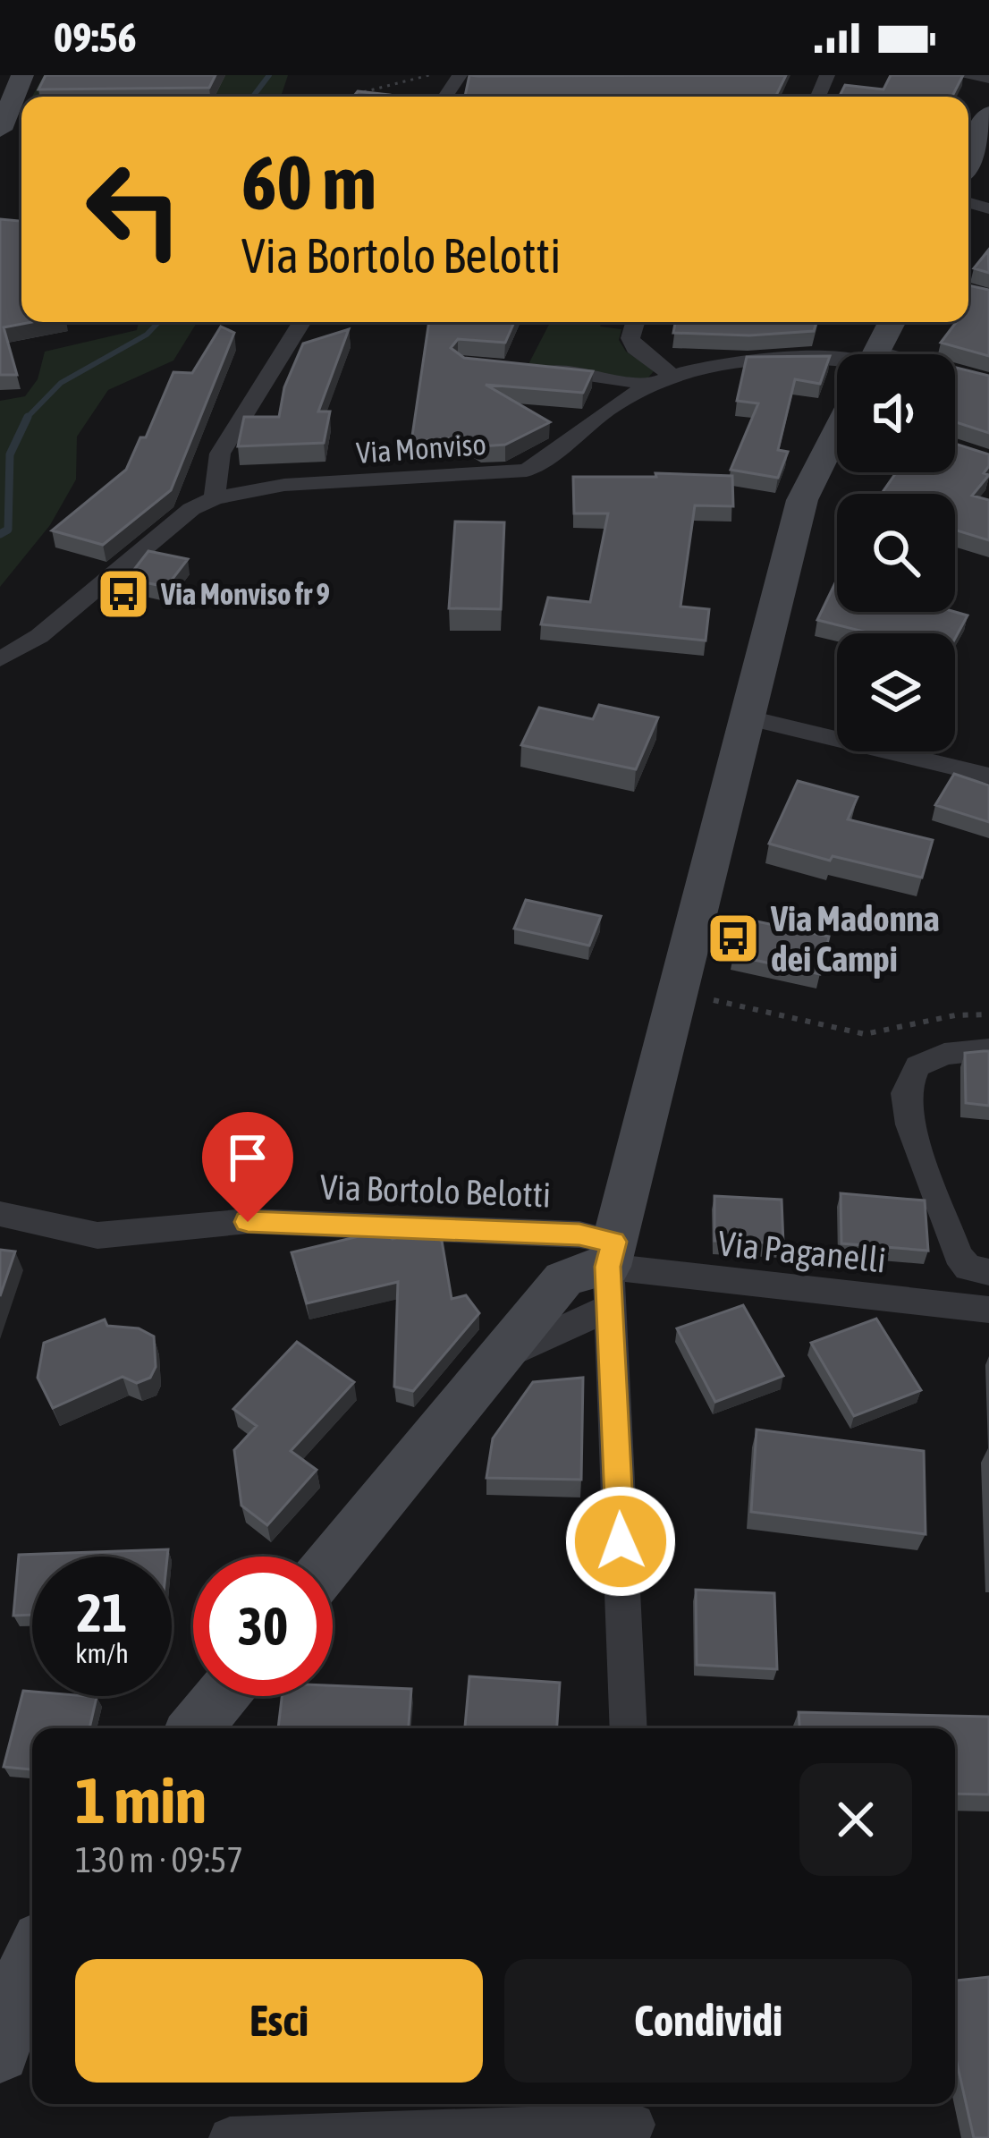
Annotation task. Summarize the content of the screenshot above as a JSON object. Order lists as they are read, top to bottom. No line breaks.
{"streets":{"street":["Via Monviso","Via Bortolo Belotti","Via Paganelli"]},"crossings":[["Via Bortolo Belotti","Via Paganelli"]],"places":{"bus stop":["Via Monviso fr 9","Via Madonna dei Campi"]},"page":{"status":"09:56","turn":["60 m","Via Bortolo Belotti"],"speed":"21 km/h","limit":"30","heading":["1 min","130 m · 09:57"],"buttons":["Esci","Condividi"]}}
